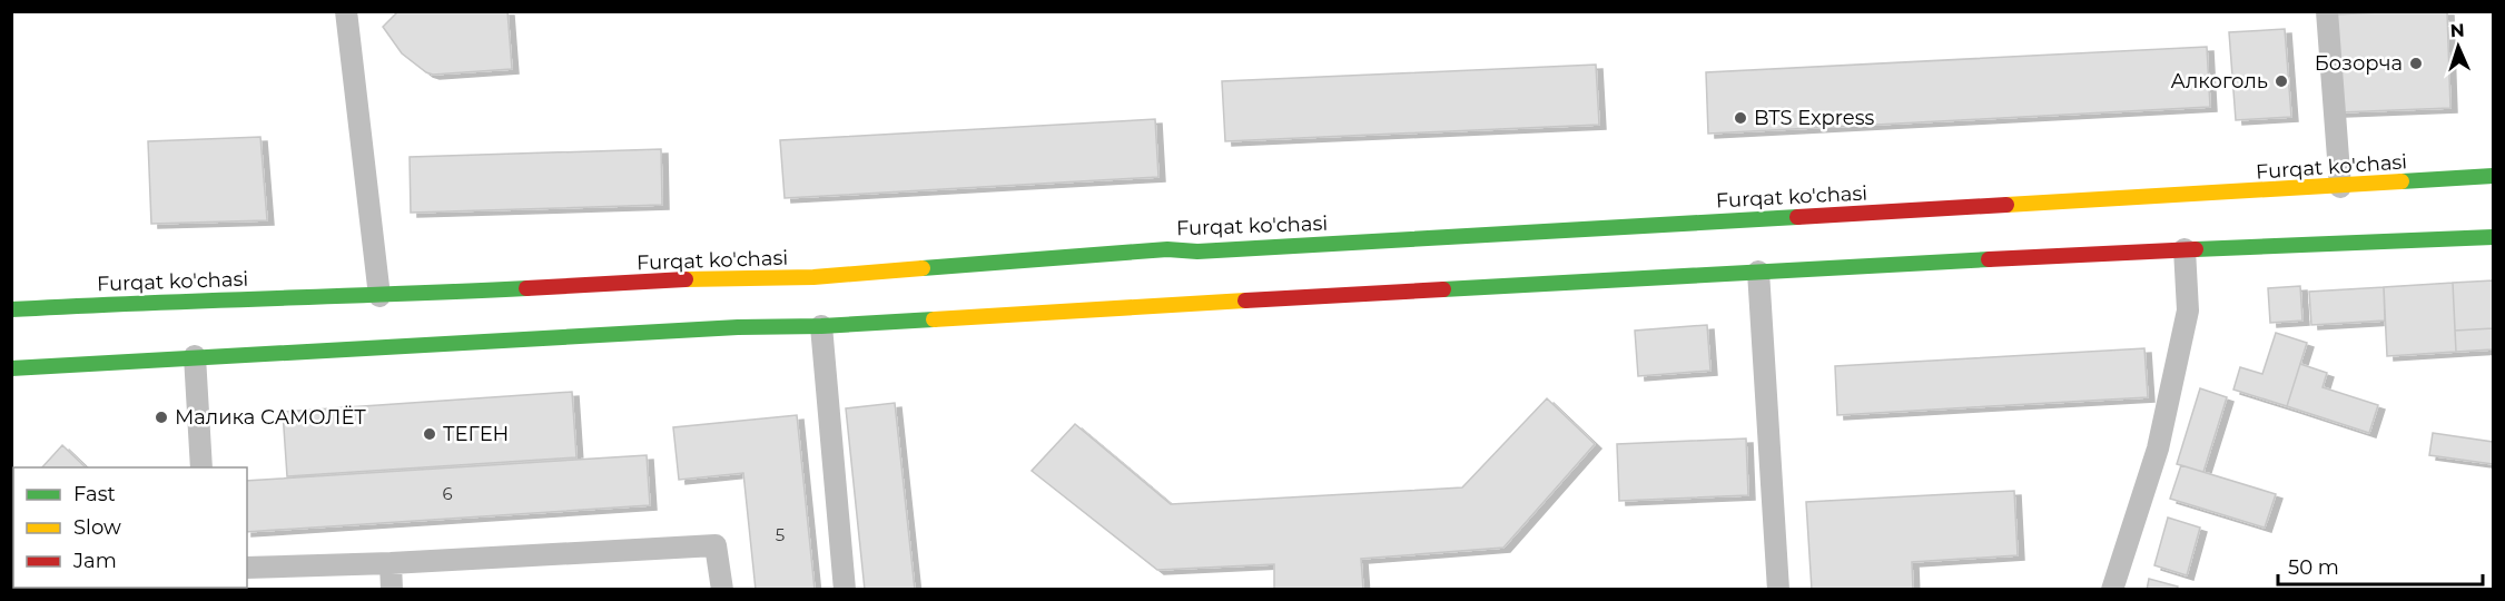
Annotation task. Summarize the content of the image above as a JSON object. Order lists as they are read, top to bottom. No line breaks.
{"streets":{"main road":["Furqat ko'chasi"]},"places":["Бозорча","Алкоголь","BTS Express","Малика САМОЛЁТ","ТЕГЕН"],"house_numbers":["6","5"],"legend":["Fast","Slow","Jam"],"scale_bar":"50 m","north":"top"}
